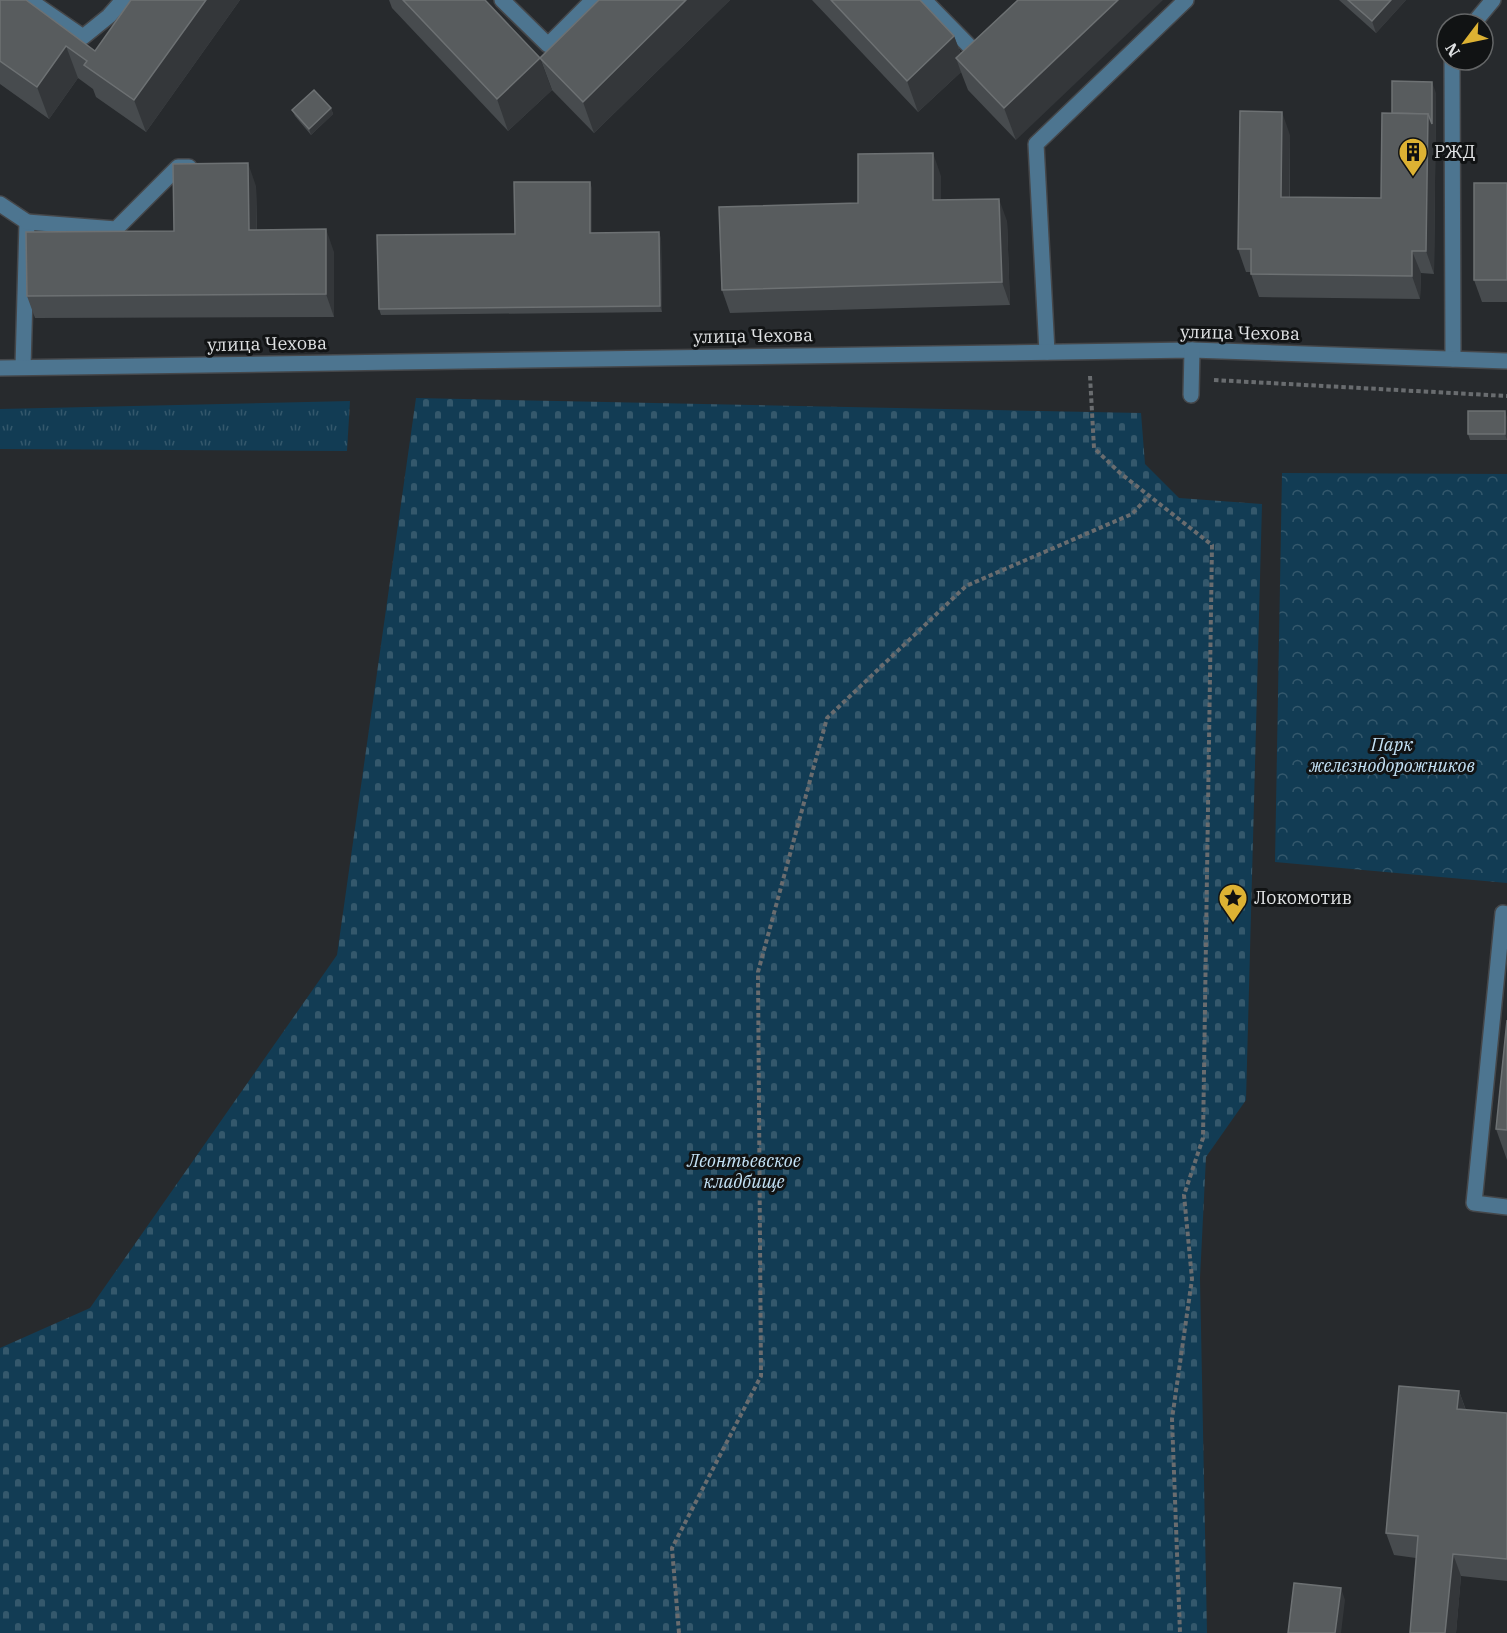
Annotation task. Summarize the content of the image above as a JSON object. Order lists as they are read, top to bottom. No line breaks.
{"streets":{"street":["улица Чехова"]},"parks":["Парк железнодорожников","Леонтьевское кладбище"],"places":{"building":["РЖД"],"place":["Локомотив"]},"north":"bottom left"}
